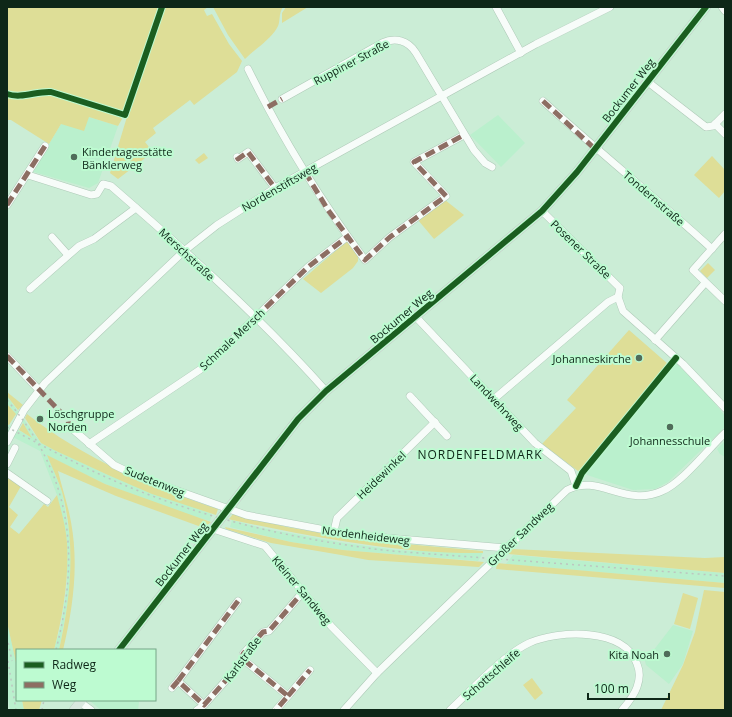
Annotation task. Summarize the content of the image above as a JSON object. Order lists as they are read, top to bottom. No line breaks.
{"streets":{"main road":["Bockumer Weg"],"street":["Ruppiner Straße","Nordenstiftsweg","Tondernstraße","Posener Straße","Merschstraße","Schmale Mersch","Landwehrweg","Heidewinkel","Sudetenweg","Großer Sandweg","Nordenheideweg","Kleiner Sandweg","Karlstraße","Schottschleife"]},"crossings":[["Ruppiner Straße","Nordenstiftsweg"],["Bockumer Weg","Tondernstraße"],["Bockumer Weg","Posener Straße"],["Bockumer Weg","Merschstraße"],["Bockumer Weg","Landwehrweg"],["Bockumer Weg","Sudetenweg"],["Bockumer Weg","Nordenheideweg"],["Bockumer Weg","Kleiner Sandweg"],["Nordenstiftsweg","Merschstraße"],["Merschstraße","Schmale Mersch"],["Schmale Mersch","Sudetenweg"],["Landwehrweg","Großer Sandweg"],["Heidewinkel","Nordenheideweg"],["Sudetenweg","Nordenheideweg"],["Großer Sandweg","Nordenheideweg"],["Großer Sandweg","Kleiner Sandweg"],["Kleiner Sandweg","Karlstraße"]],"districts":["NORDENFELDMARK"],"places":["Kindertagesstätte Bänklerweg","Johanneskirche","Löschgruppe Norden","Johannesschule","Kita Noah"],"legend":["Radweg","Weg"],"scale_bar":"100 m"}
